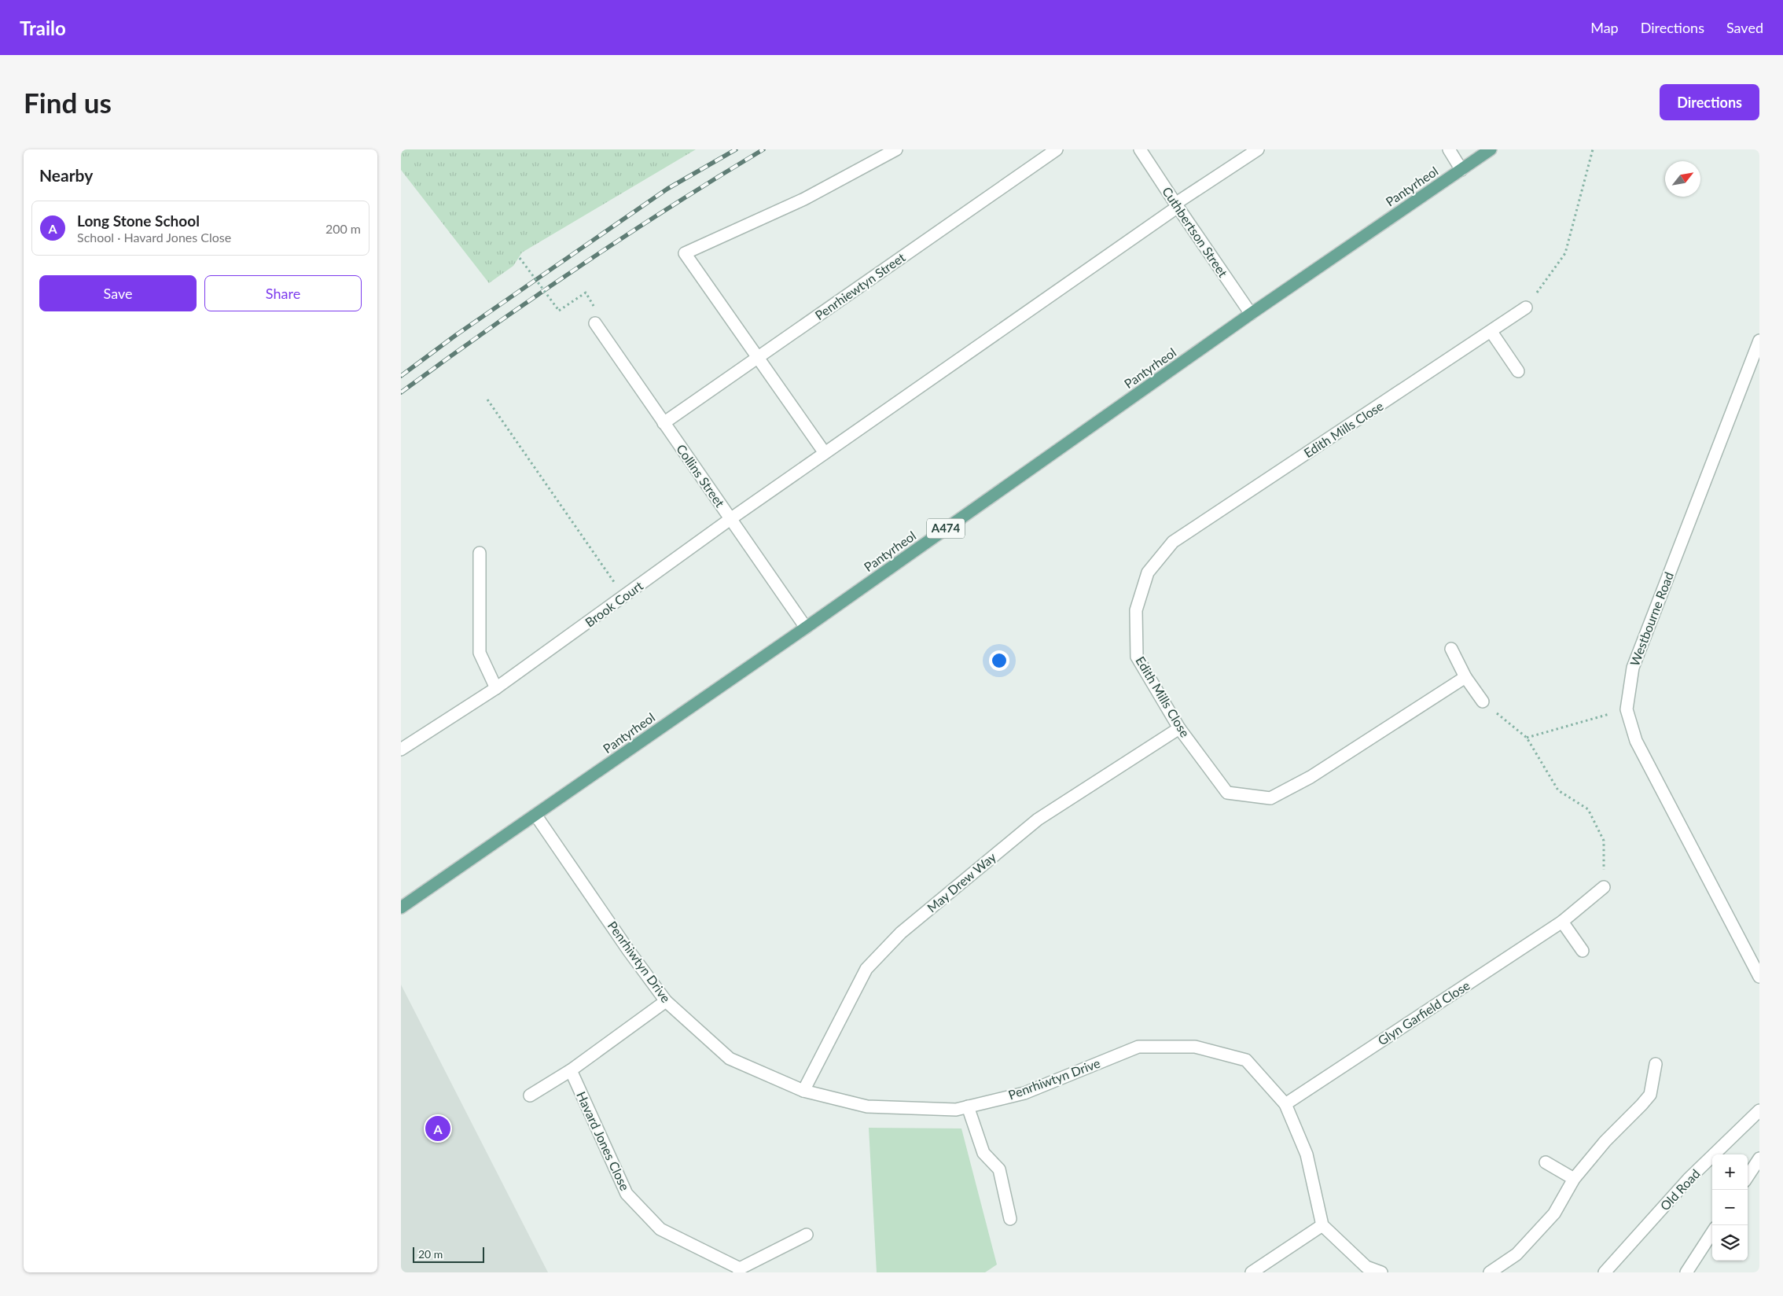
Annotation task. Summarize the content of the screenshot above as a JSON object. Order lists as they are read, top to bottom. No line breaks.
{"streets":{"main road":["Pantyrheol","A474"],"street":["Cuthbertson Street","Penrhiewtyn Street","Edith Mills Close","Collins Street","Brook Court","Westbourne Road","May Drew Way","Penrhiwtyn Drive","Glyn Garfield Close","Havard Jones Close","Old Road"]},"crossings":[["Pantyrheol","Cuthbertson Street"],["Pantyrheol","Collins Street"],["Pantyrheol","Penrhiwtyn Drive"],["Cuthbertson Street","Brook Court"],["Penrhiewtyn Street","Collins Street"],["Edith Mills Close","May Drew Way"],["Collins Street","Brook Court"],["May Drew Way","Penrhiwtyn Drive"],["Penrhiwtyn Drive","Glyn Garfield Close"]],"scale_bar":"20 m","north":"top right","page":{"header":"Trailo","nav":["Map","Directions","Saved"],"buttons":["Directions",["Save","Share"]],"title":"Find us","heading":"Nearby","list":[{"mark":"A","name":"Long Stone School","note":"School · Havard Jones Close","value":"200 m"}],"pins":"A","map_buttons":["+","−"],"scale":"20 m"}}
